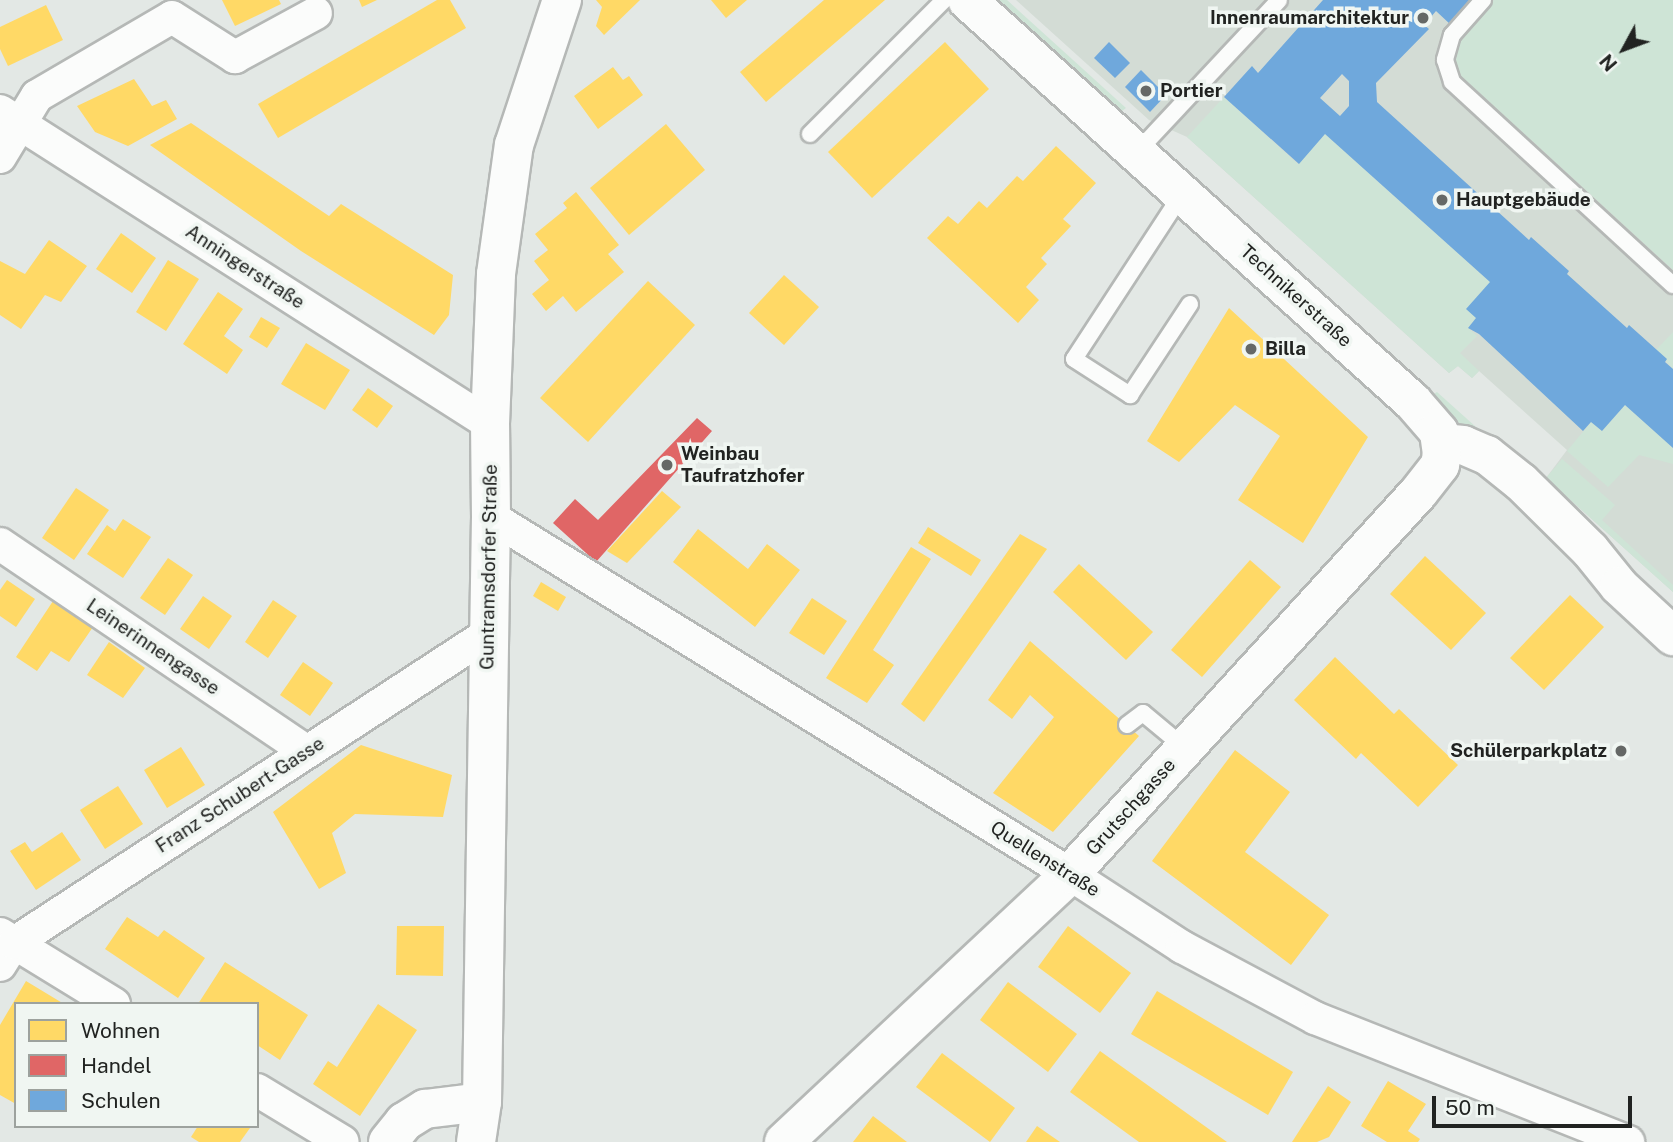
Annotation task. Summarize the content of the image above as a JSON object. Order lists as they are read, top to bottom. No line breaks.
{"streets":{"street":["Anningerstraße","Technikerstraße","Guntramsdorfer Straße","Leinerinnengasse","Franz Schubert-Gasse","Grutschgasse","Quellenstraße"]},"crossings":[["Anningerstraße","Guntramsdorfer Straße"],["Technikerstraße","Grutschgasse"],["Guntramsdorfer Straße","Franz Schubert-Gasse"],["Guntramsdorfer Straße","Quellenstraße"],["Leinerinnengasse","Franz Schubert-Gasse"],["Grutschgasse","Quellenstraße"]],"places":["Innenraumarchitektur","Portier","Hauptgebäude","Billa","Weinbau Taufratzhofer","Schülerparkplatz"],"legend":["Wohnen","Handel","Schulen"],"scale_bar":"50 m","north":"bottom left"}
